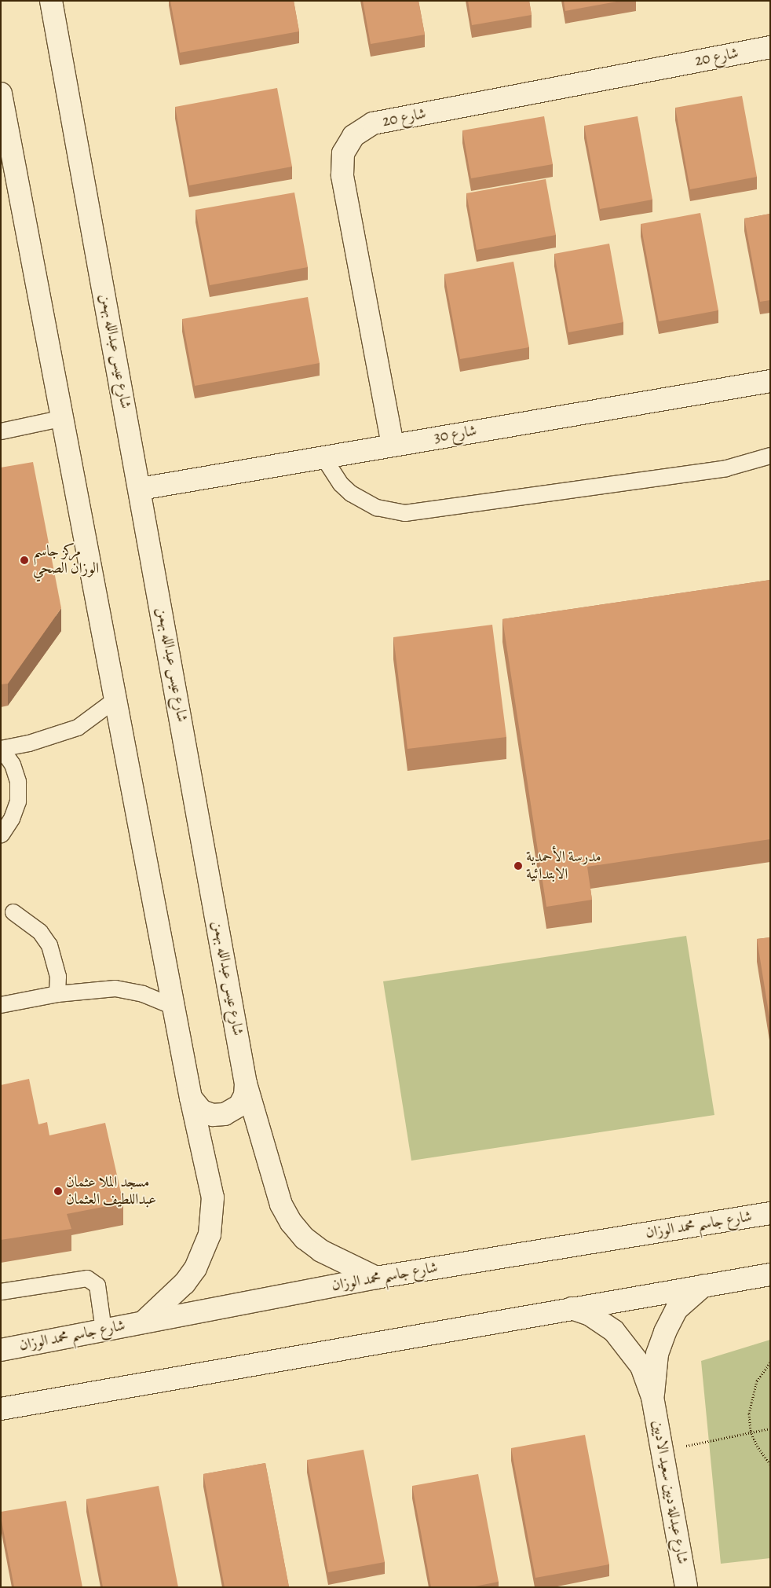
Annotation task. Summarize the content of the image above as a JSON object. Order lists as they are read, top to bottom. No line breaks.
{"streets":{"street":["شارع 20","شارع عيس عبدالله بهمن","شارع 30","شارع جاسم محمد الوزان","شارع عبدللة ديين سعيد الاديين"]},"crossings":[["شارع 20","شارع 30"],["شارع عيس عبدالله بهمن","شارع 30"],["شارع عيس عبدالله بهمن","شارع جاسم محمد الوزان"]],"places":["مركز جاسم الوزان الصحي","مدرسة الأحمدية الابتدائية","مسجد الملا عثمان عبداللطيف العثمان"]}
